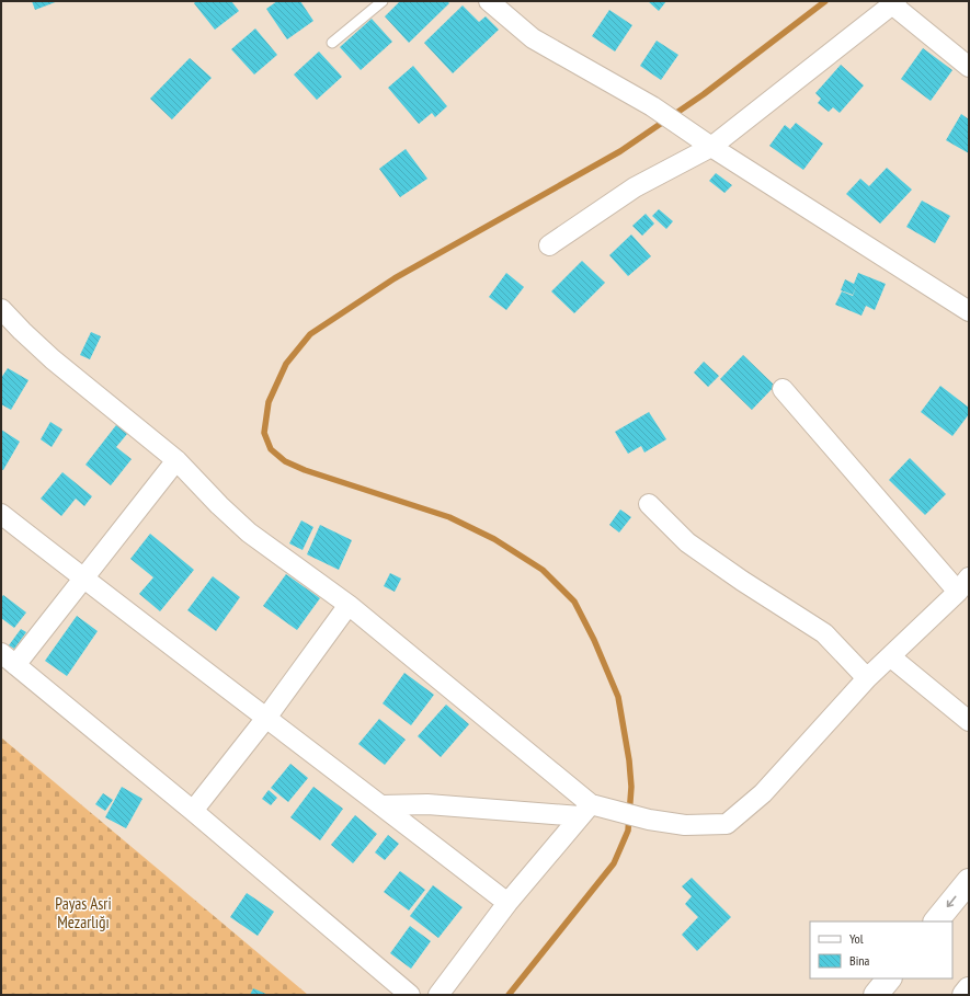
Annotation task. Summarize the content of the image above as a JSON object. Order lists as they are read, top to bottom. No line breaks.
{"parks":["Payas Asri Mezarlığı"],"legend":["Yol","Bina"]}
